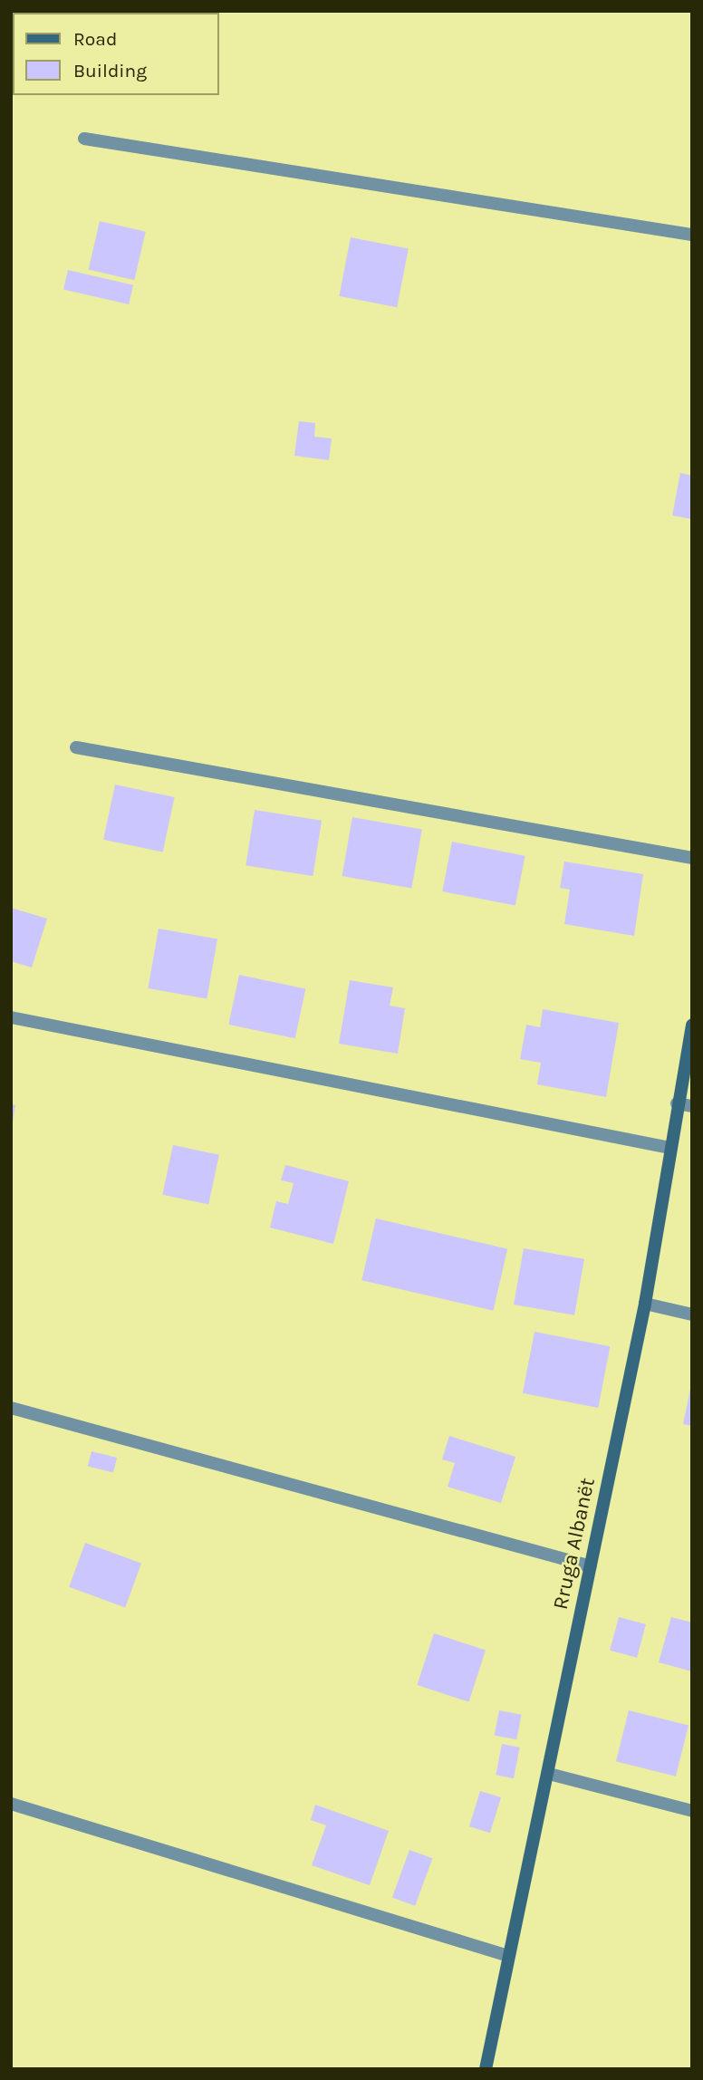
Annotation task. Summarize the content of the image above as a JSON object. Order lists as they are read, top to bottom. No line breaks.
{"streets":{"street":["Rruga Albanët"]},"legend":["Road","Building"]}
